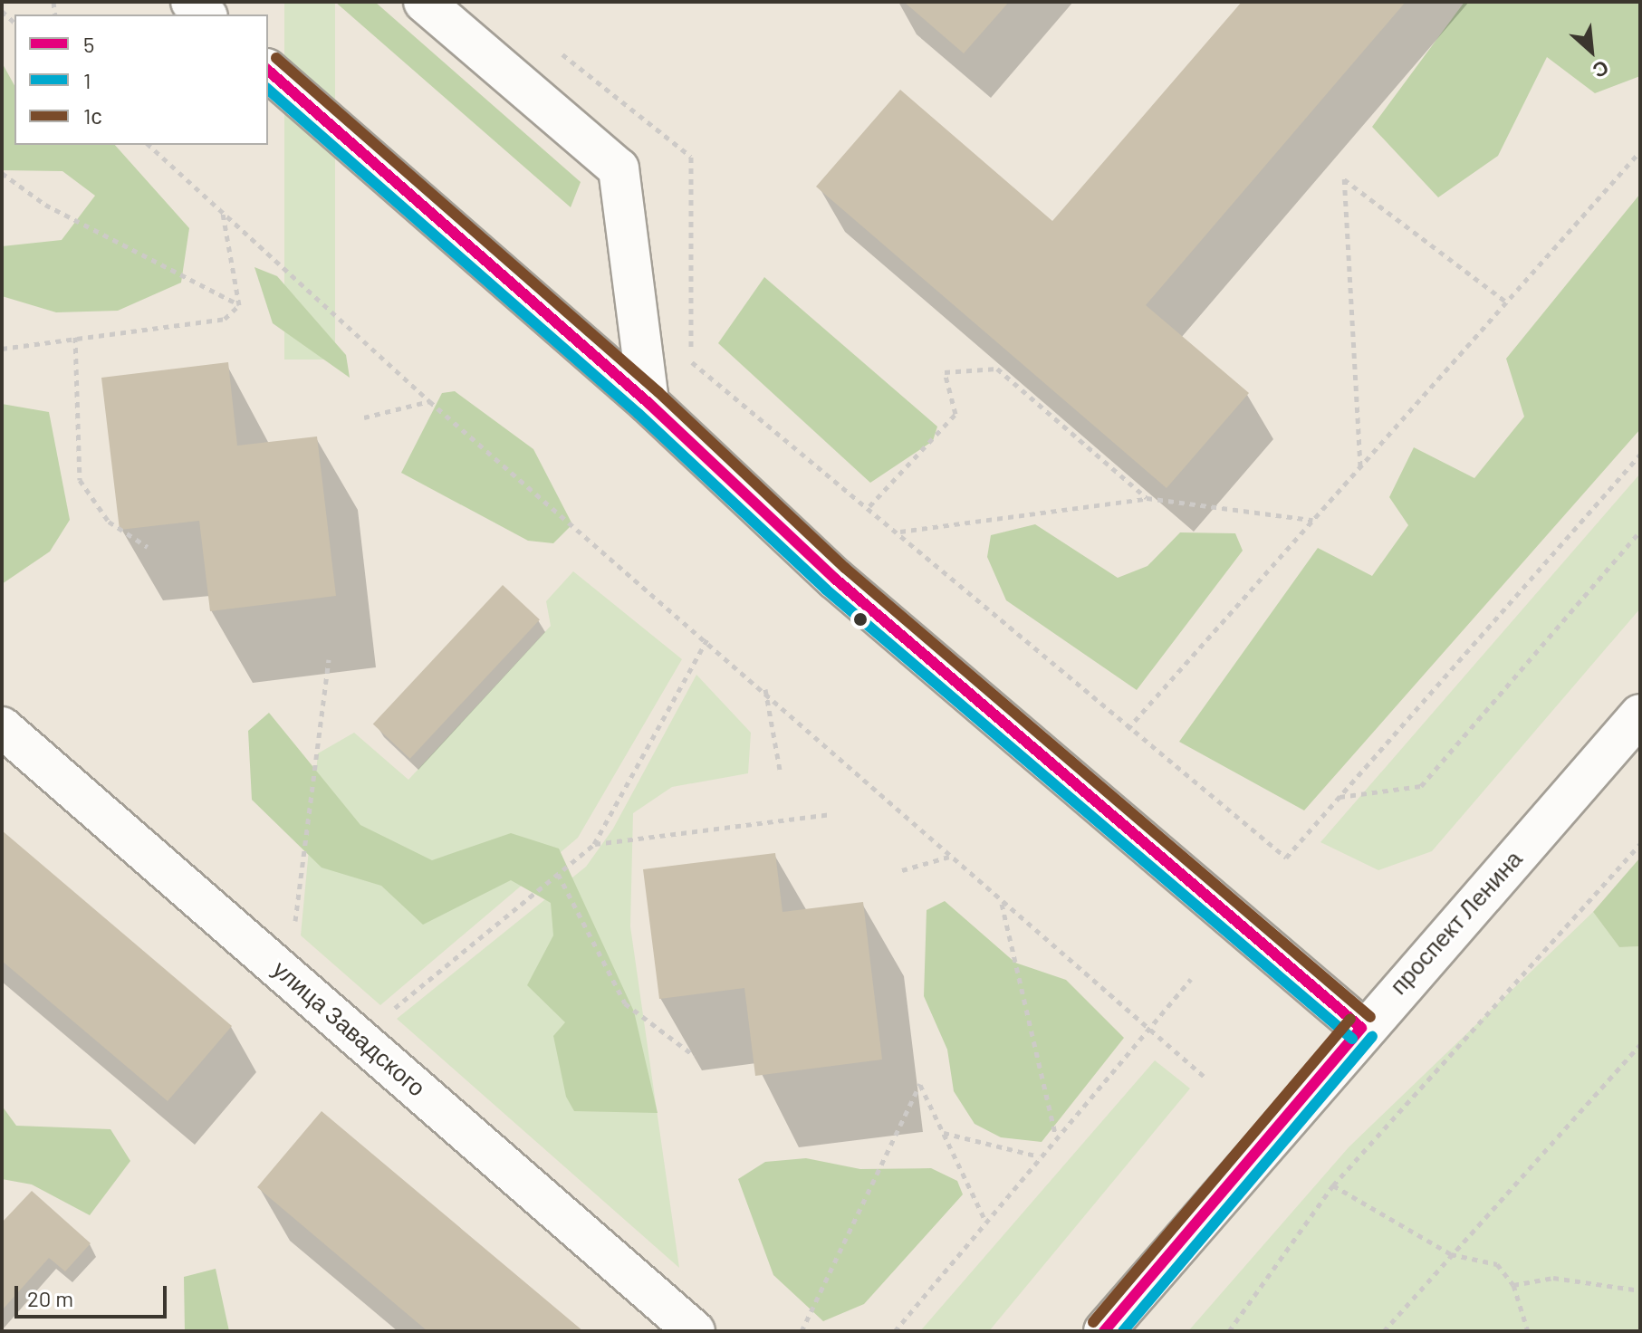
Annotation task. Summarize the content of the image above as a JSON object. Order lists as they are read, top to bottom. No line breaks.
{"streets":{"main road":["проспект Ленина","улица Завадского"]},"lines":["transit line 1с","transit line 5","transit line 1"],"legend":["5","1","1с"],"scale_bar":"20 m","north":"bottom right"}
